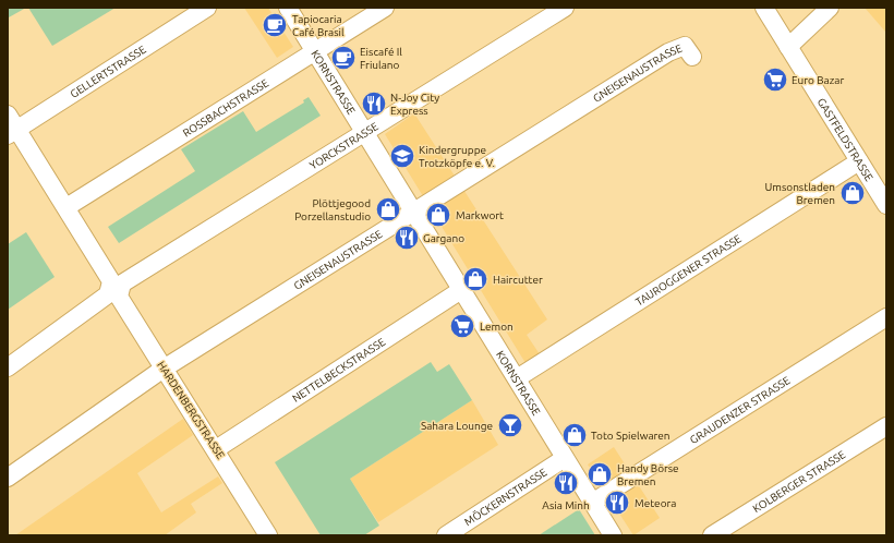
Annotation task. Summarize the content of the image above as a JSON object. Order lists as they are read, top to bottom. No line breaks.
{"streets":{"street":["GELLERTSTRASSE","GNEISENAUSTRASSE","KORNSTRASSE","ROSSBACHSTRASSE","GASTFELDSTRASSE","YORCKSTRASSE","TAUROGGENER STRASSE","NETTELBECKSTRASSE","HARDENBERGSTRASSE","GRAUDENZER STRASSE","KOLBERGER STRASSE","MÖCKERNSTRASSE"]},"crossings":[["GELLERTSTRASSE","HARDENBERGSTRASSE"],["GNEISENAUSTRASSE","KORNSTRASSE"],["GNEISENAUSTRASSE","HARDENBERGSTRASSE"],["KORNSTRASSE","ROSSBACHSTRASSE"],["KORNSTRASSE","YORCKSTRASSE"],["KORNSTRASSE","TAUROGGENER STRASSE"],["KORNSTRASSE","NETTELBECKSTRASSE"],["KORNSTRASSE","GRAUDENZER STRASSE"],["KORNSTRASSE","MÖCKERNSTRASSE"],["ROSSBACHSTRASSE","HARDENBERGSTRASSE"],["GASTFELDSTRASSE","TAUROGGENER STRASSE"],["YORCKSTRASSE","HARDENBERGSTRASSE"],["NETTELBECKSTRASSE","HARDENBERGSTRASSE"]],"places":{"cafe":["Tapiocaria Café Brasil","Eiscafé Il Friulano"],"supermarket":["Euro Bazar","Lemon"],"restaurant":["N-Joy City Express","Gargano","Asia Minh","Meteora"],"school or university":["Kindergruppe Trotzköpfe e. V."],"shop":["Umsonstladen Bremen","Plöttjegood Porzellanstudio","Markwort","Haircutter","Toto Spielwaren","Handy Börse Bremen"],"bar":["Sahara Lounge"]}}
